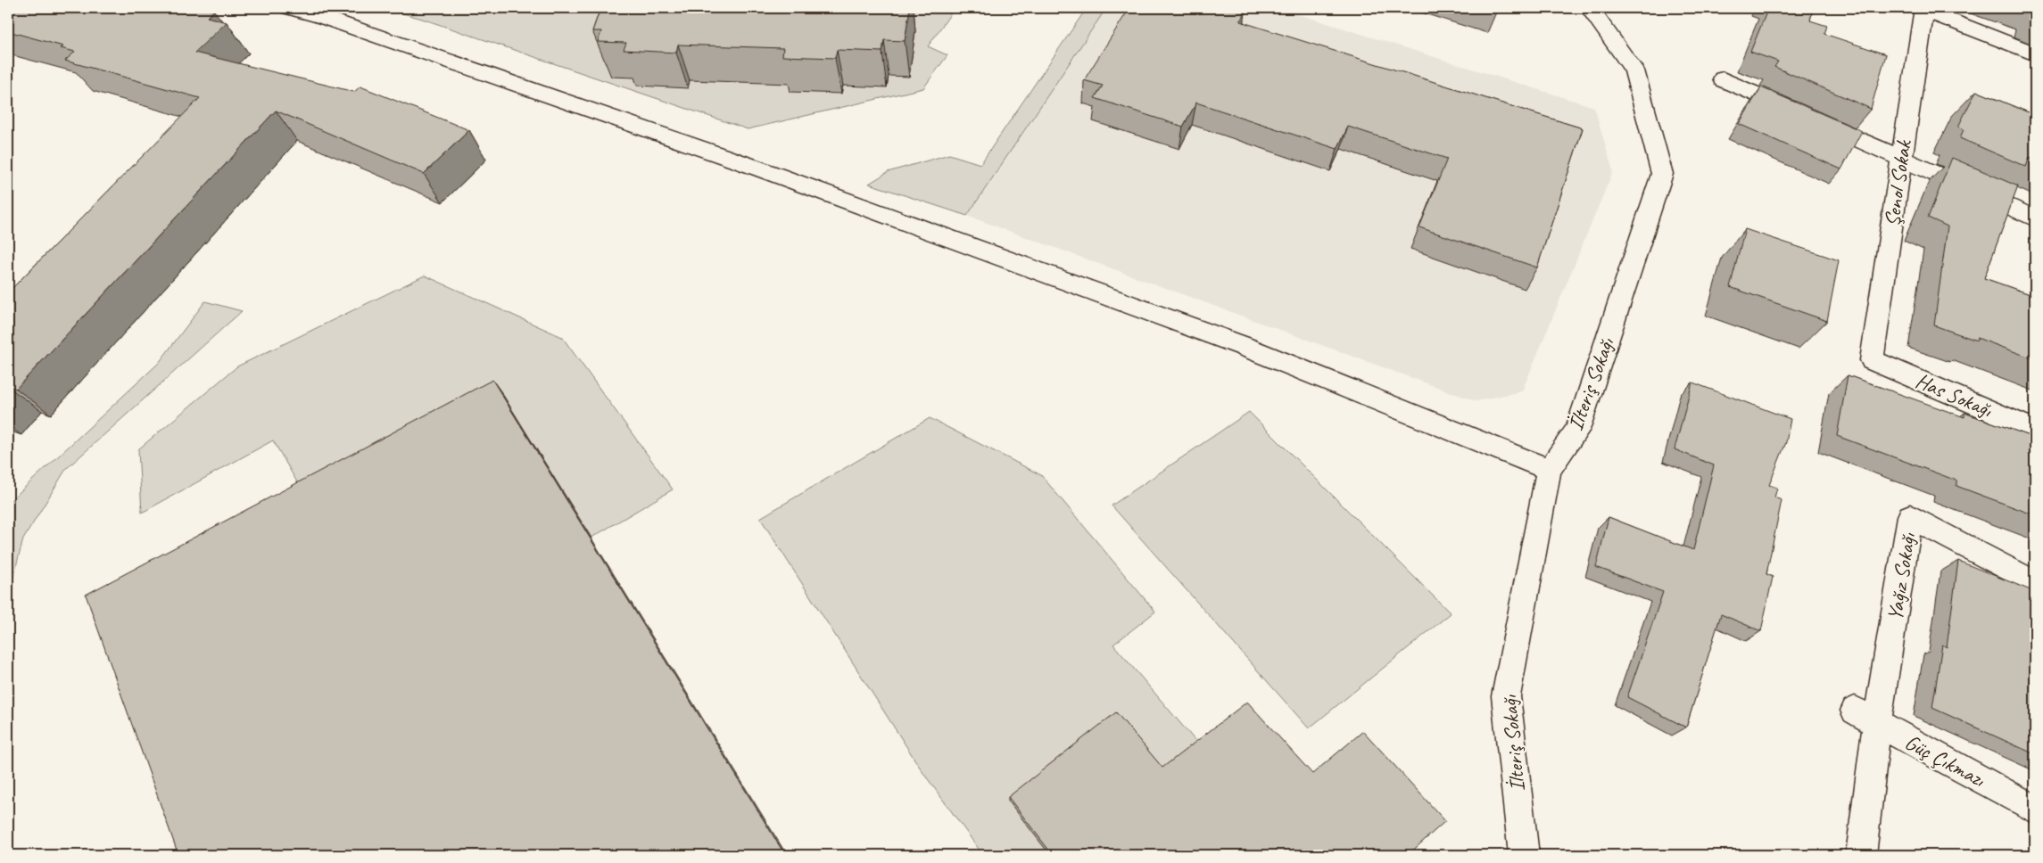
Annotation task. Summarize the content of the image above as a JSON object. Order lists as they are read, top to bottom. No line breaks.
{"streets":{"street":["Şenol Sokak","İlteriş Sokağı","Has Sokağı","Yağız Sokağı","Güç Çıkmazı"]},"crossings":[["Şenol Sokak","Has Sokağı"],["Yağız Sokağı","Güç Çıkmazı"]]}
